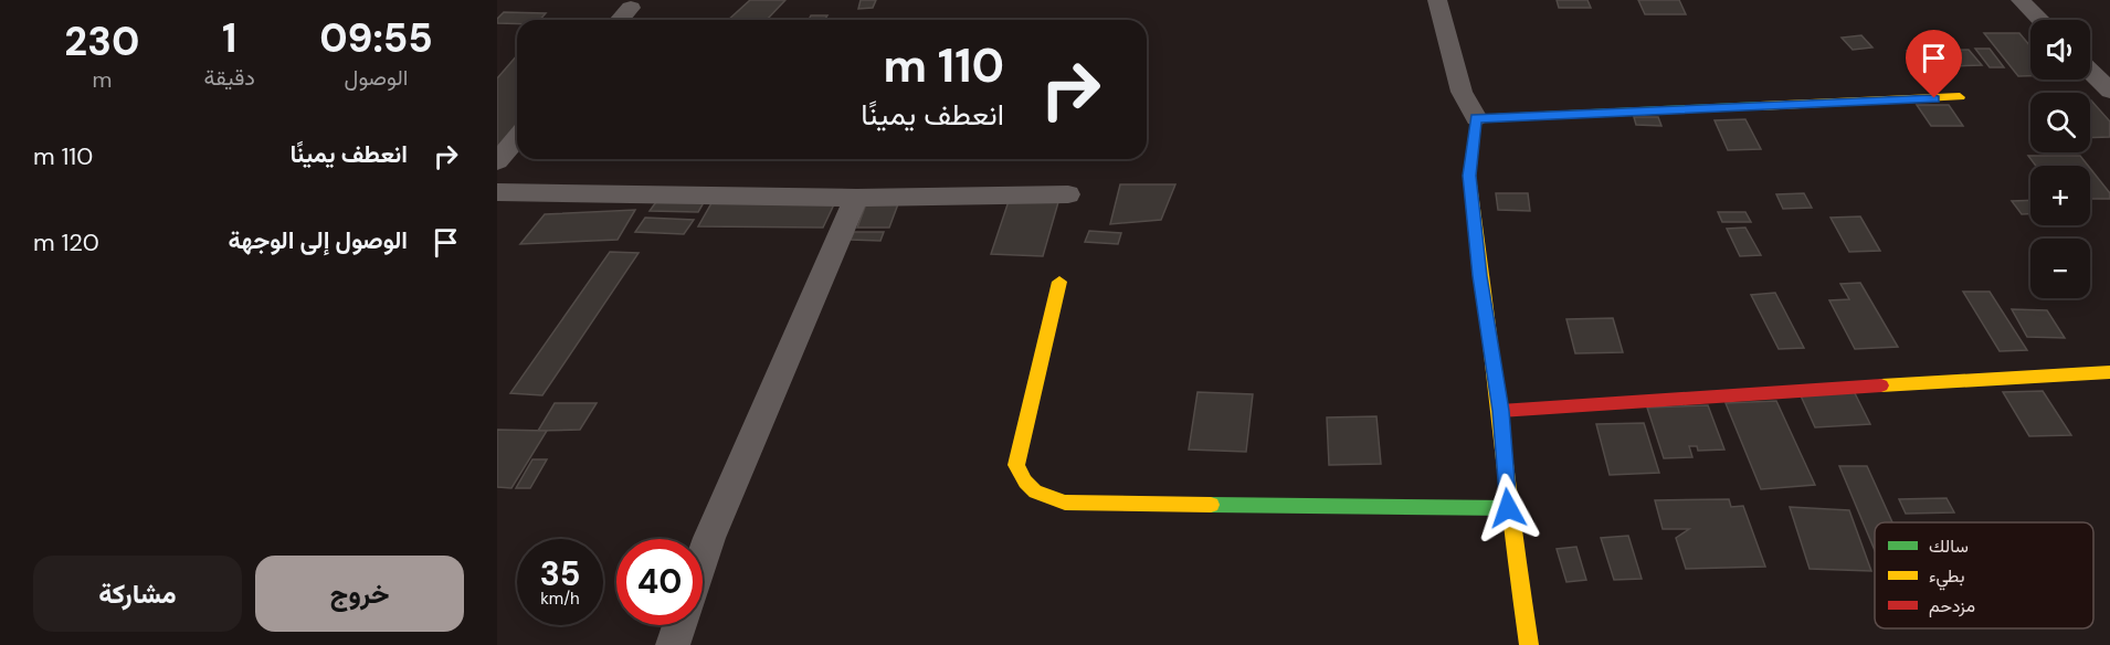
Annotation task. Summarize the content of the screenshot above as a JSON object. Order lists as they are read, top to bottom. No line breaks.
{"legend":["سالك","بطيء","مزدحم"],"page":{"eta":["09:55","الوصول","1","دقيقة","230","m"],"map_buttons":["+","−"],"turn":["110 m","انعطف يمينًا"],"list":[{"name":"انعطف يمينًا","value":"110 m"},{"name":"الوصول إلى الوجهة","value":"120 m"}],"speed":"35 km/h","limit":"40","buttons":["خروج","مشاركة"]}}
